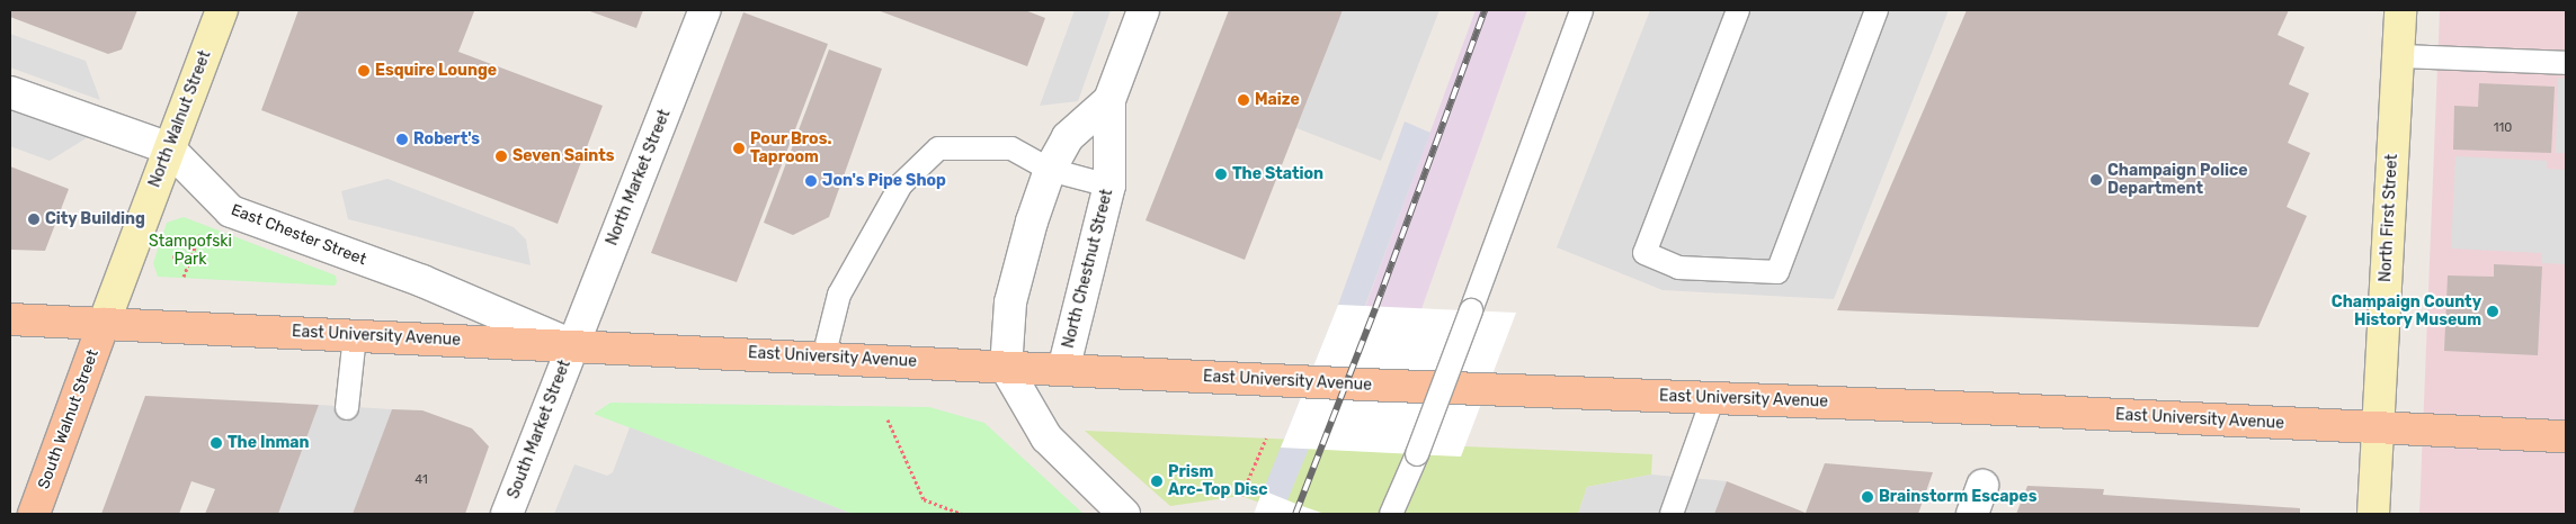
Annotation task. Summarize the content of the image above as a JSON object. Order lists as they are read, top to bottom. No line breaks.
{"streets":{"main road":["East University Avenue","South Walnut Street"],"street":["North Walnut Street","North Market Street","North First Street","East Chester Street","North Chestnut Street","South Market Street"]},"crossings":[["North Walnut Street","East Chester Street"],["North Walnut Street","East University Avenue"],["North Walnut Street","South Walnut Street"],["North Market Street","East Chester Street"],["North Market Street","East University Avenue"],["North Market Street","South Market Street"],["North First Street","East University Avenue"],["East Chester Street","East University Avenue"],["East Chester Street","South Market Street"],["North Chestnut Street","East University Avenue"],["East University Avenue","South Walnut Street"],["East University Avenue","South Market Street"]],"parks":["Stampofski Park"],"places":["Esquire Lounge","Maize","Robert's","Pour Bros. Taproom","Seven Saints","The Station","Champaign Police Department","Jon's Pipe Shop","City Building","Champaign County History Museum","The Inman","Prism Arc-Top Disc","Brainstorm Escapes"],"house_numbers":["110","41"]}
